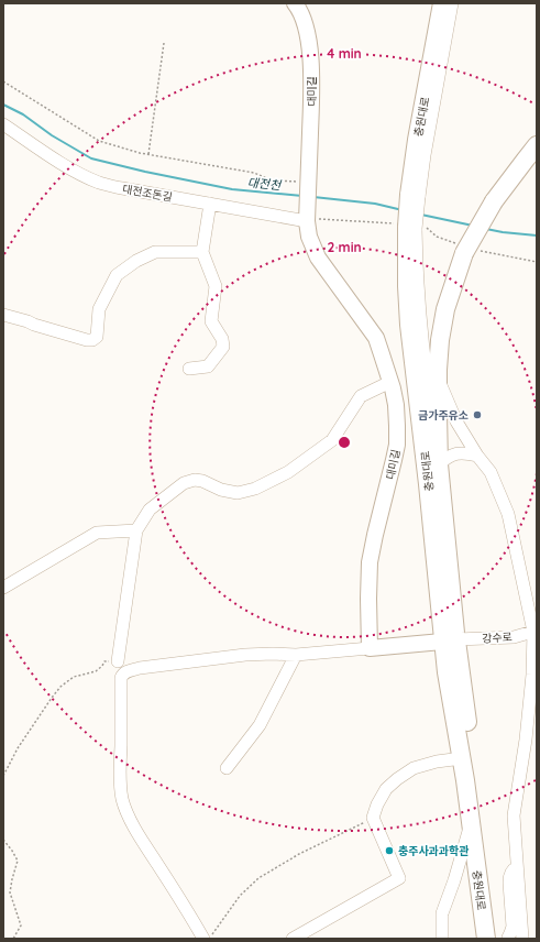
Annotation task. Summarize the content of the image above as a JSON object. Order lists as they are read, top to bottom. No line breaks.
{"streets":{"highway":["충원대로"],"main road":["대미길"],"street":["대전조돈길","강수로"]},"crossings":[["대미길","대전조돈길"],["충원대로","강수로"]],"water":["대전천"],"places":["금가주유소","충주사과과학관"],"rings":["4 min","2 min"]}
